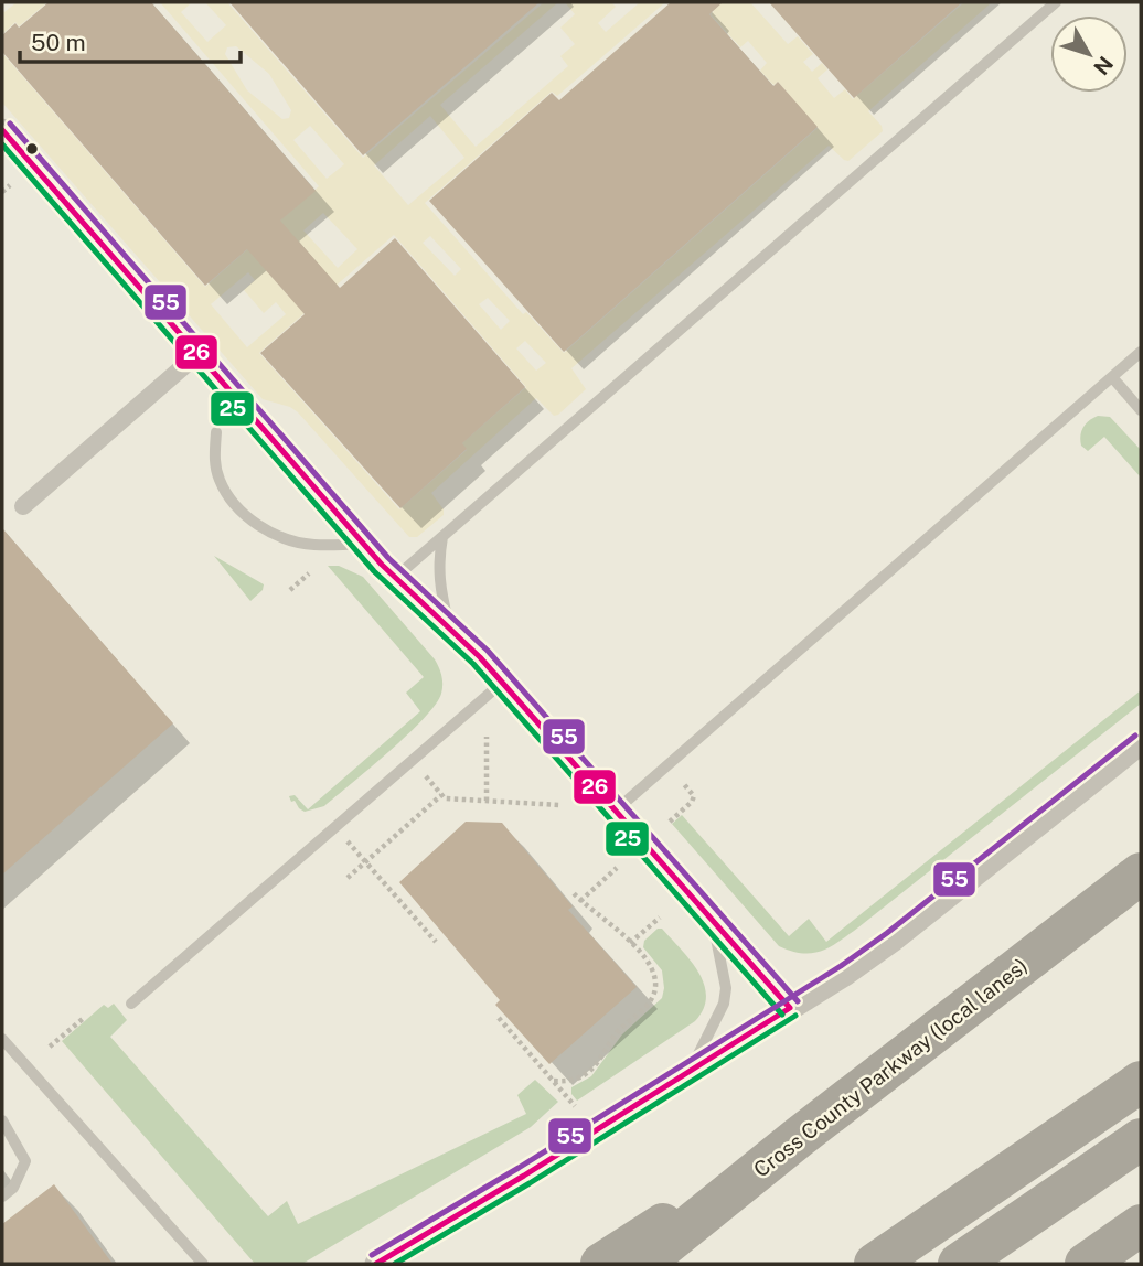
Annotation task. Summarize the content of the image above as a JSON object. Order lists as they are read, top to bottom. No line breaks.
{"streets":{"highway":["Cross County Parkway (local lanes)"]},"lines":["transit line 55","transit line 26","transit line 25"],"scale_bar":"50 m","north":"bottom right"}
